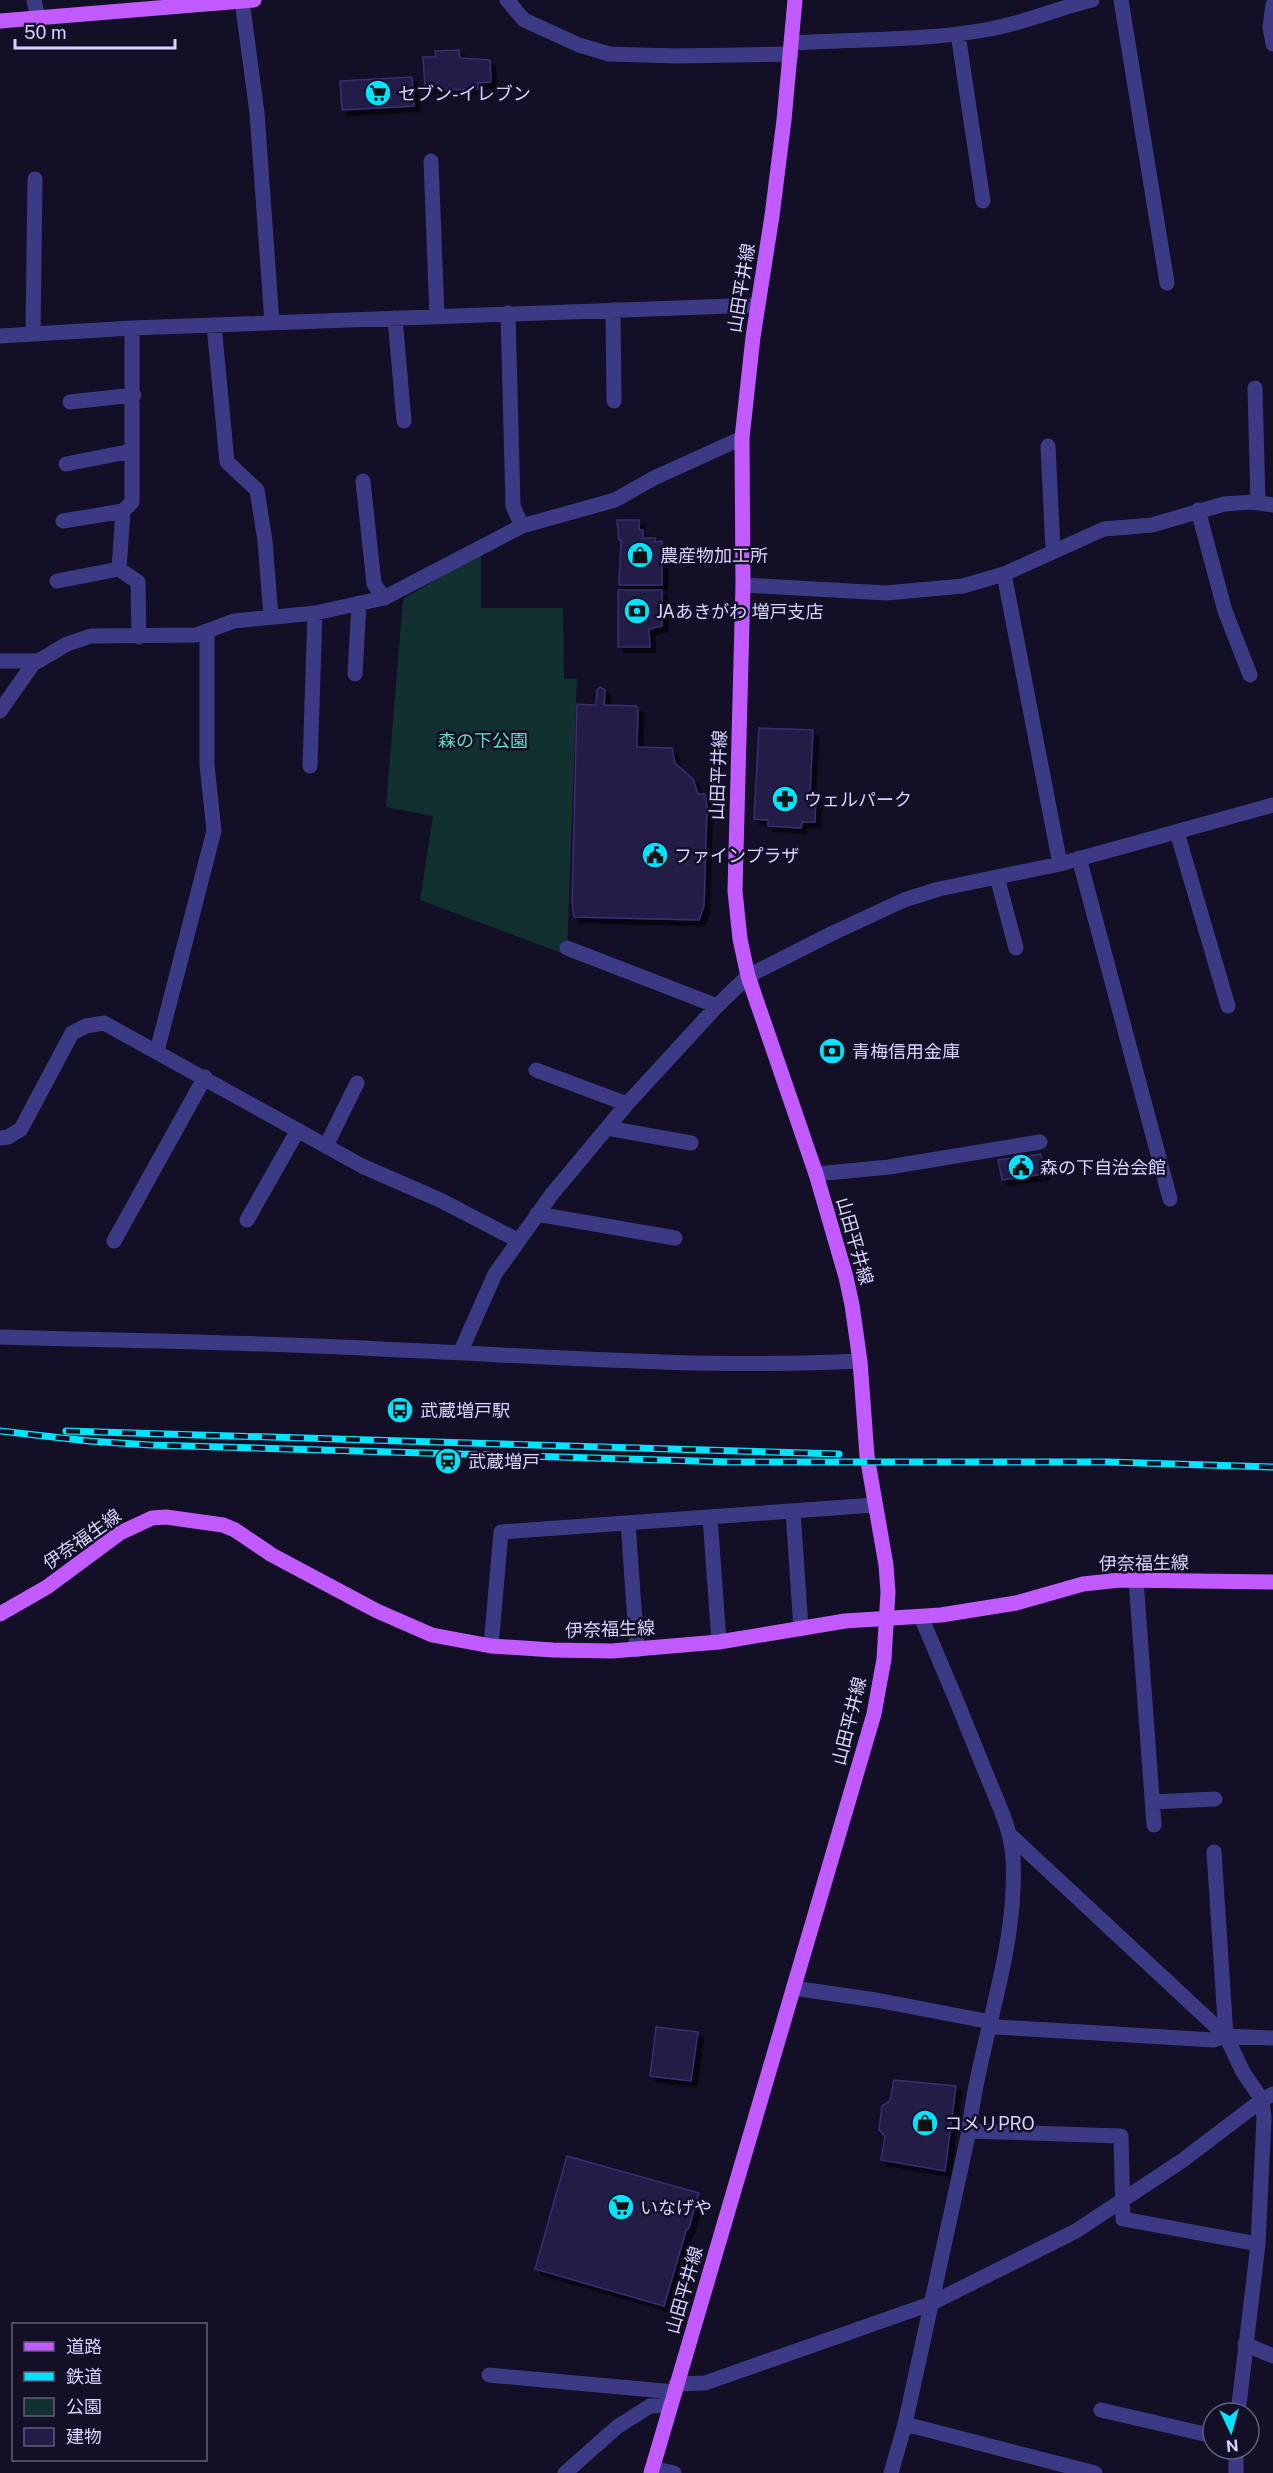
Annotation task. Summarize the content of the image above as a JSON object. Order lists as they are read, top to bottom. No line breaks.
{"streets":{"main road":["山田平井線","伊奈福生線"]},"crossings":[["山田平井線","伊奈福生線"]],"parks":["森の下公園"],"places":{"supermarket":["セブン-イレブン","いなげや"],"shop":["農産物加工所","コメリPRO"],"bank":["JAあきがわ 増戸支店","青梅信用金庫"],"pharmacy":["ウェルパーク"],"public building":["ファインプラザ","森の下自治会館"],"bus stop":["武蔵増戸駅"],"station":["武蔵増戸"]},"legend":["道路","鉄道","公園","建物"],"scale_bar":"50 m","north":"bottom"}
